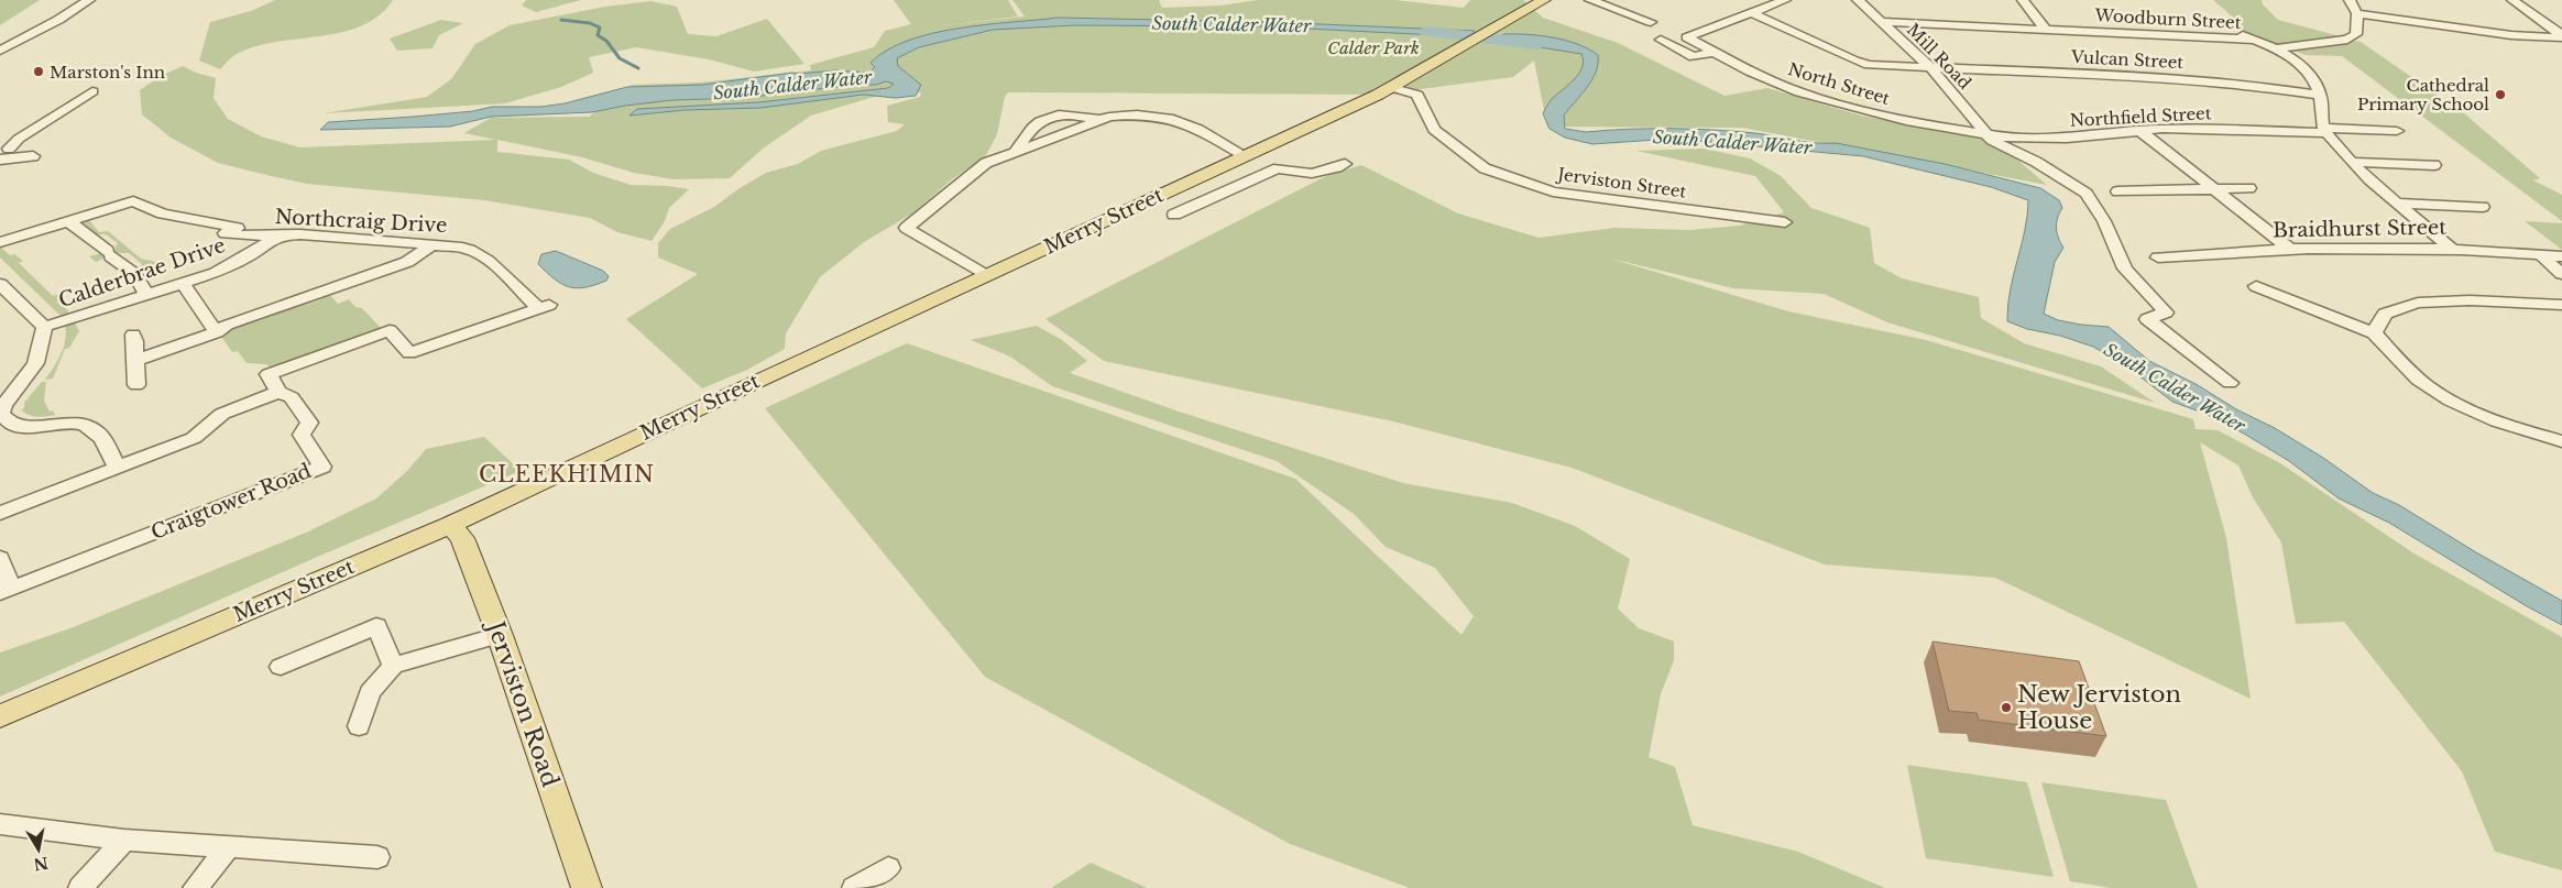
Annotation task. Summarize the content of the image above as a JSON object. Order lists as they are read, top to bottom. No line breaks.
{"streets":{"main road":["Merry Street","Jerviston Road"],"street":["Woodburn Street","Mill Road","Vulcan Street","North Street","Northfield Street","Jerviston Street","Northcraig Drive","Braidhurst Street","Calderbrae Drive","Craigtower Road"]},"crossings":[["Woodburn Street","Mill Road"],["Mill Road","Vulcan Street"],["Mill Road","North Street"],["Mill Road","Northfield Street"],["Vulcan Street","North Street"],["North Street","Northfield Street"],["Jerviston Street","Merry Street"],["Northcraig Drive","Calderbrae Drive"],["Northcraig Drive","Craigtower Road"],["Merry Street","Jerviston Road"]],"districts":["CLEEKHIMIN"],"water":["South Calder Water"],"parks":["Calder Park"],"places":["Marston's Inn","Cathedral Primary School","New Jerviston House"],"north":"bottom"}
